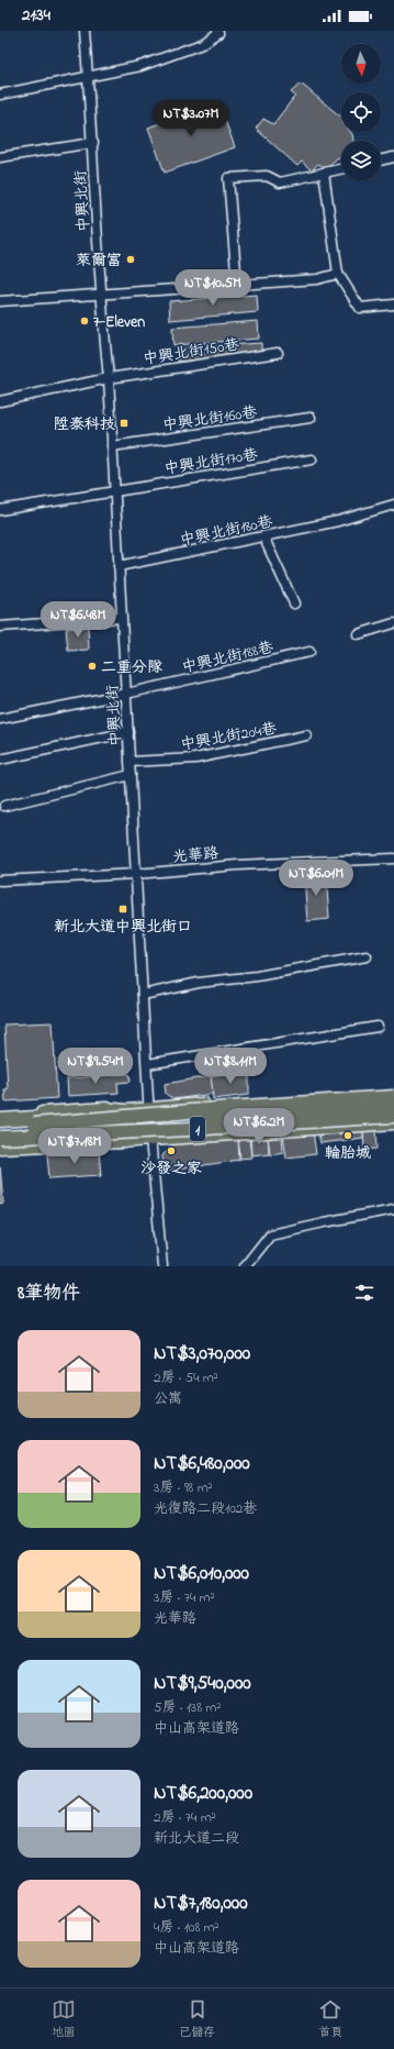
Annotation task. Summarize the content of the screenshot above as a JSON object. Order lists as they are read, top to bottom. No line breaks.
{"streets":{"highway":["1"],"street":["中興北街","中興北街150巷","中興北街160巷","中興北街170巷","中興北街180巷","中興北街188巷","中興北街204巷","光華路"]},"crossings":[["中興北街","中興北街150巷"],["中興北街","中興北街160巷"],["中興北街","中興北街170巷"],["中興北街","中興北街180巷"],["中興北街","中興北街188巷"],["中興北街","中興北街204巷"],["中興北街","光華路"],["中興北街","1"]],"places":{"other":["萊爾富","7-Eleven","二重分隊","輪胎城","沙發之家"],"transit":["陞泰科技","新北大道中興北街口"]},"north":"bottom","page":{"status":"21:34","price":["NT$3.07M","NT$10.5M","NT$6.48M","NT$6.01M","NT$9.54M","NT$8.11M","NT$6.2M","NT$7.18M"],"heading":"8筆物件","list":[{"name":"NT$3,070,000","note":"2房 · 54 m² · 公寓"},{"name":"NT$6,480,000","note":"3房 · 98 m² · 光復路二段102巷"},{"name":"NT$6,010,000","note":"3房 · 74 m² · 光華路"},{"name":"NT$9,540,000","note":"5房 · 138 m² · 中山高架道路"},{"name":"NT$6,200,000","note":"2房 · 74 m² · 新北大道二段"},{"name":"NT$7,180,000","note":"4房 · 108 m² · 中山高架道路"}],"tabs":["地圖","已儲存","首頁"]}}
